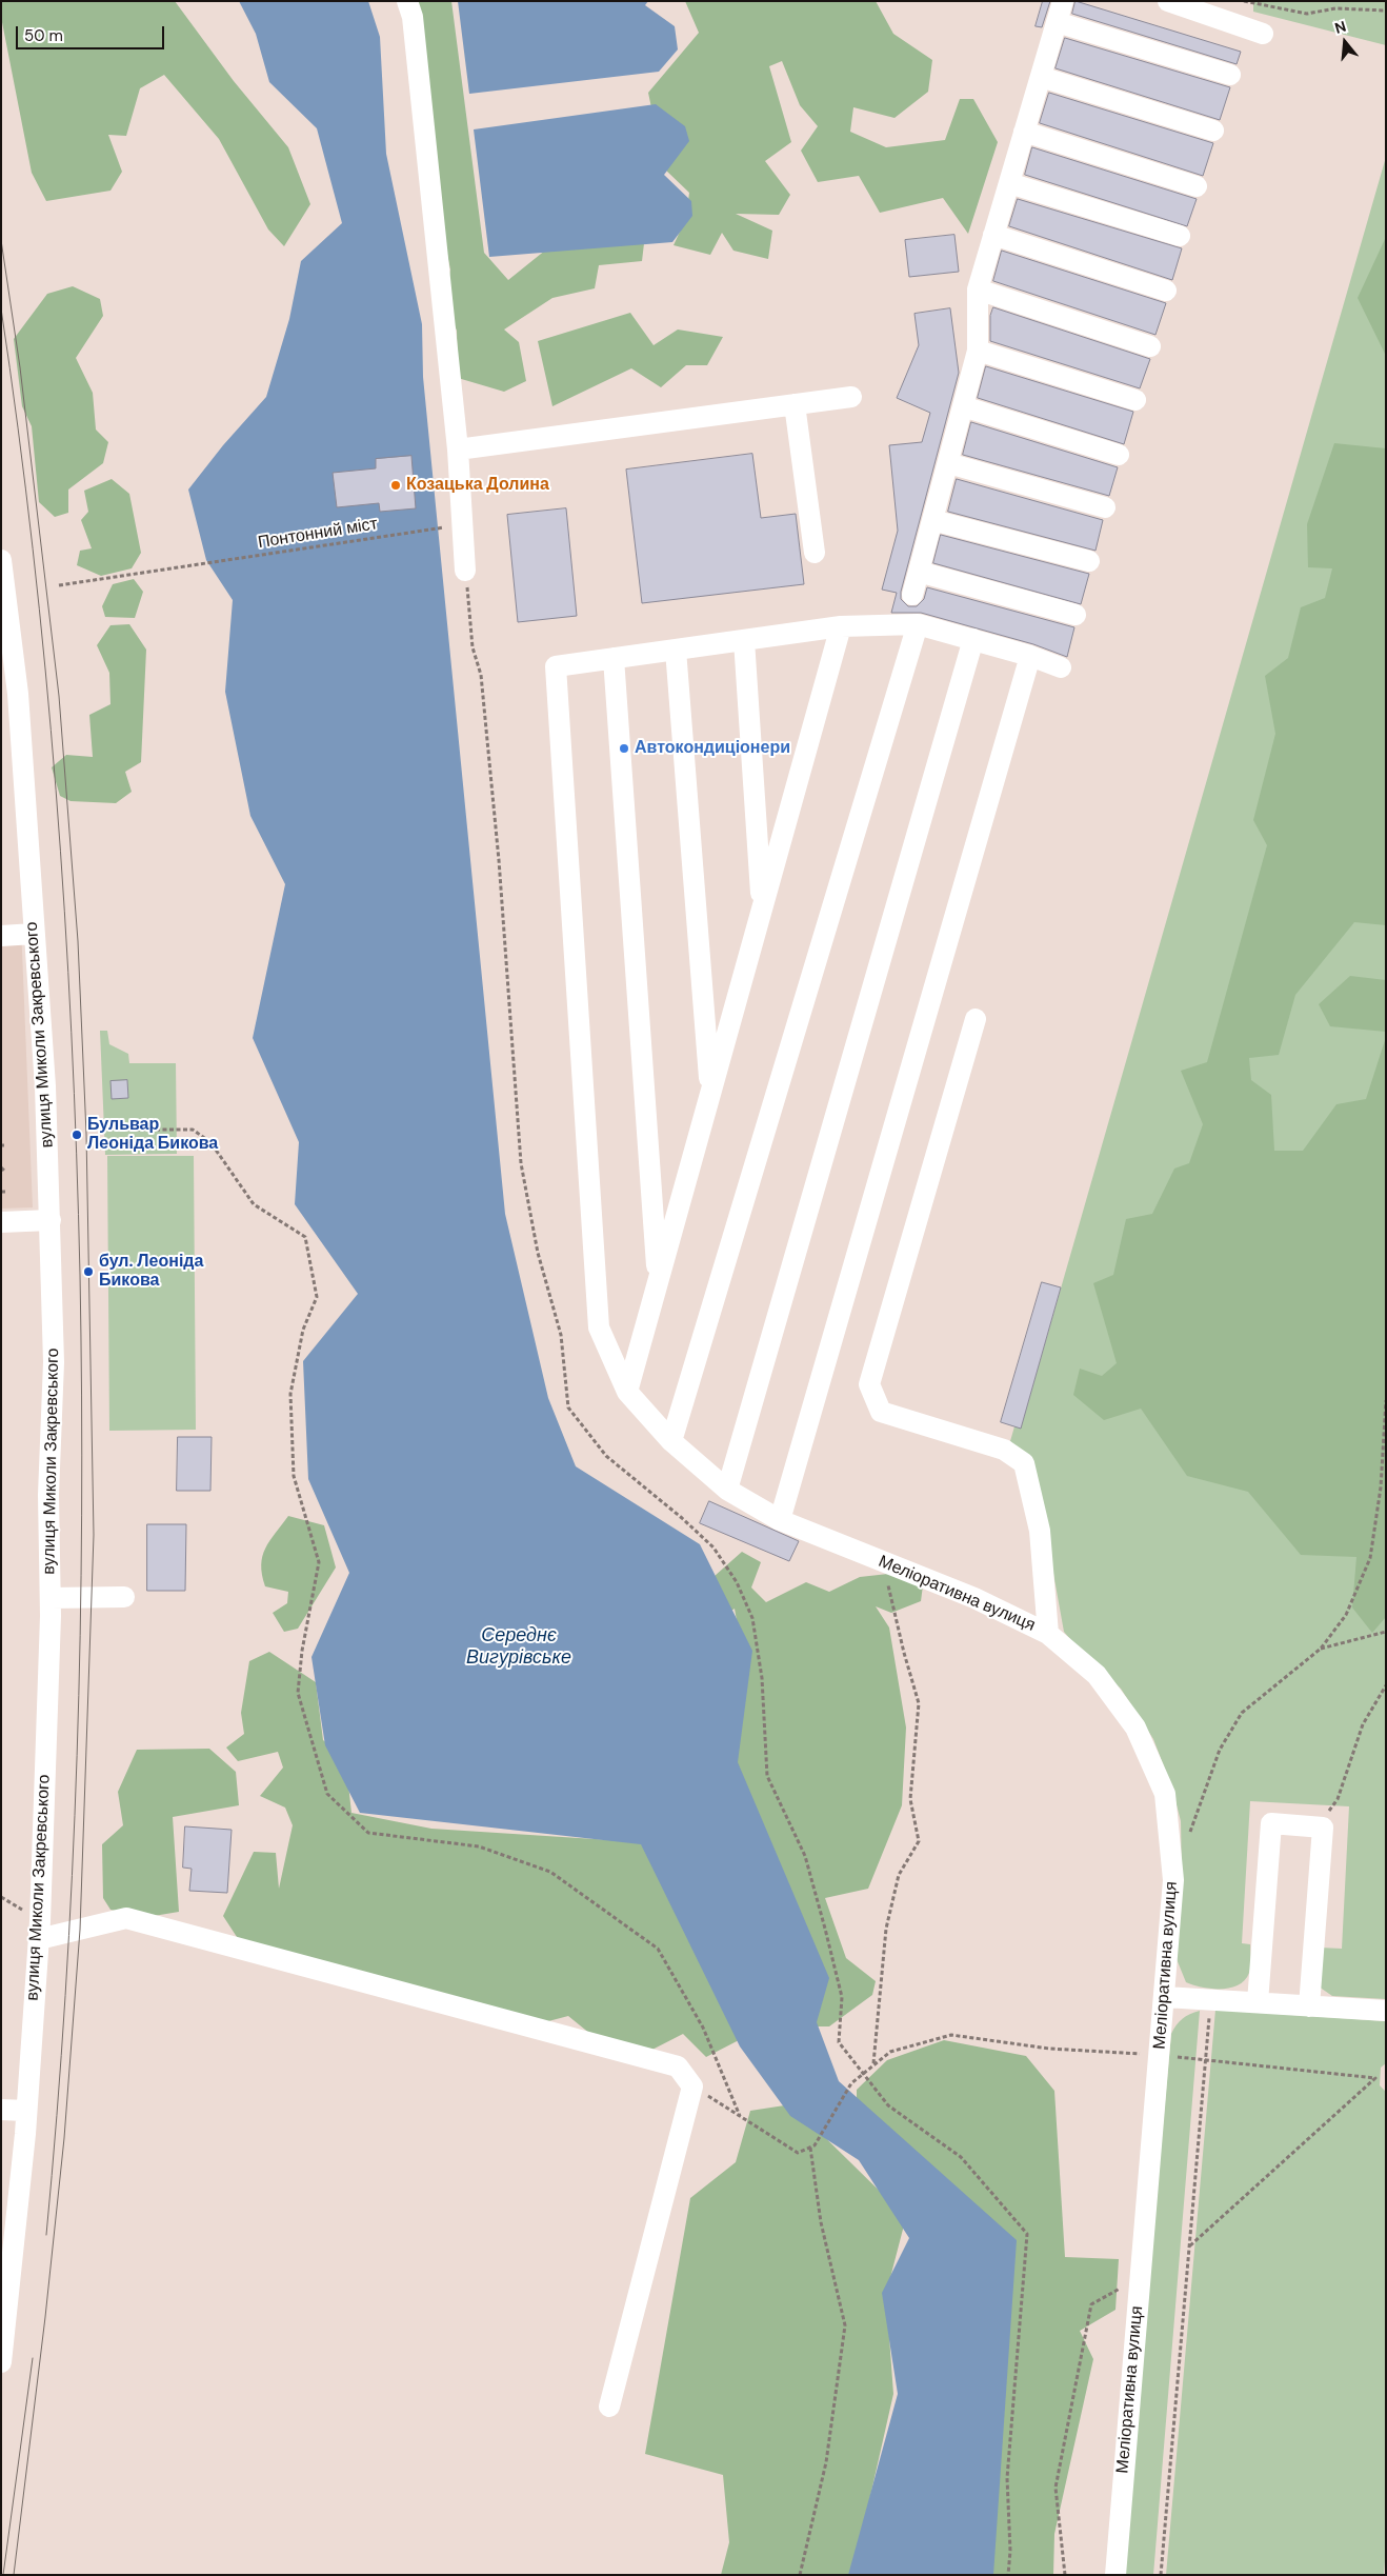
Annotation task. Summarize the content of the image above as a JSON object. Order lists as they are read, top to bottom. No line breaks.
{"streets":{"street":["вулиця Миколи Закревського","Меліоративна вулиця"],"path":["Понтонний міст"]},"water":["Середнє Вигурівське"],"places":["Козацька Долина","Автокондиціонери","Бульвар Леоніда Бикова","бул. Леоніда Бикова"],"scale_bar":"50 m","north":"top"}
